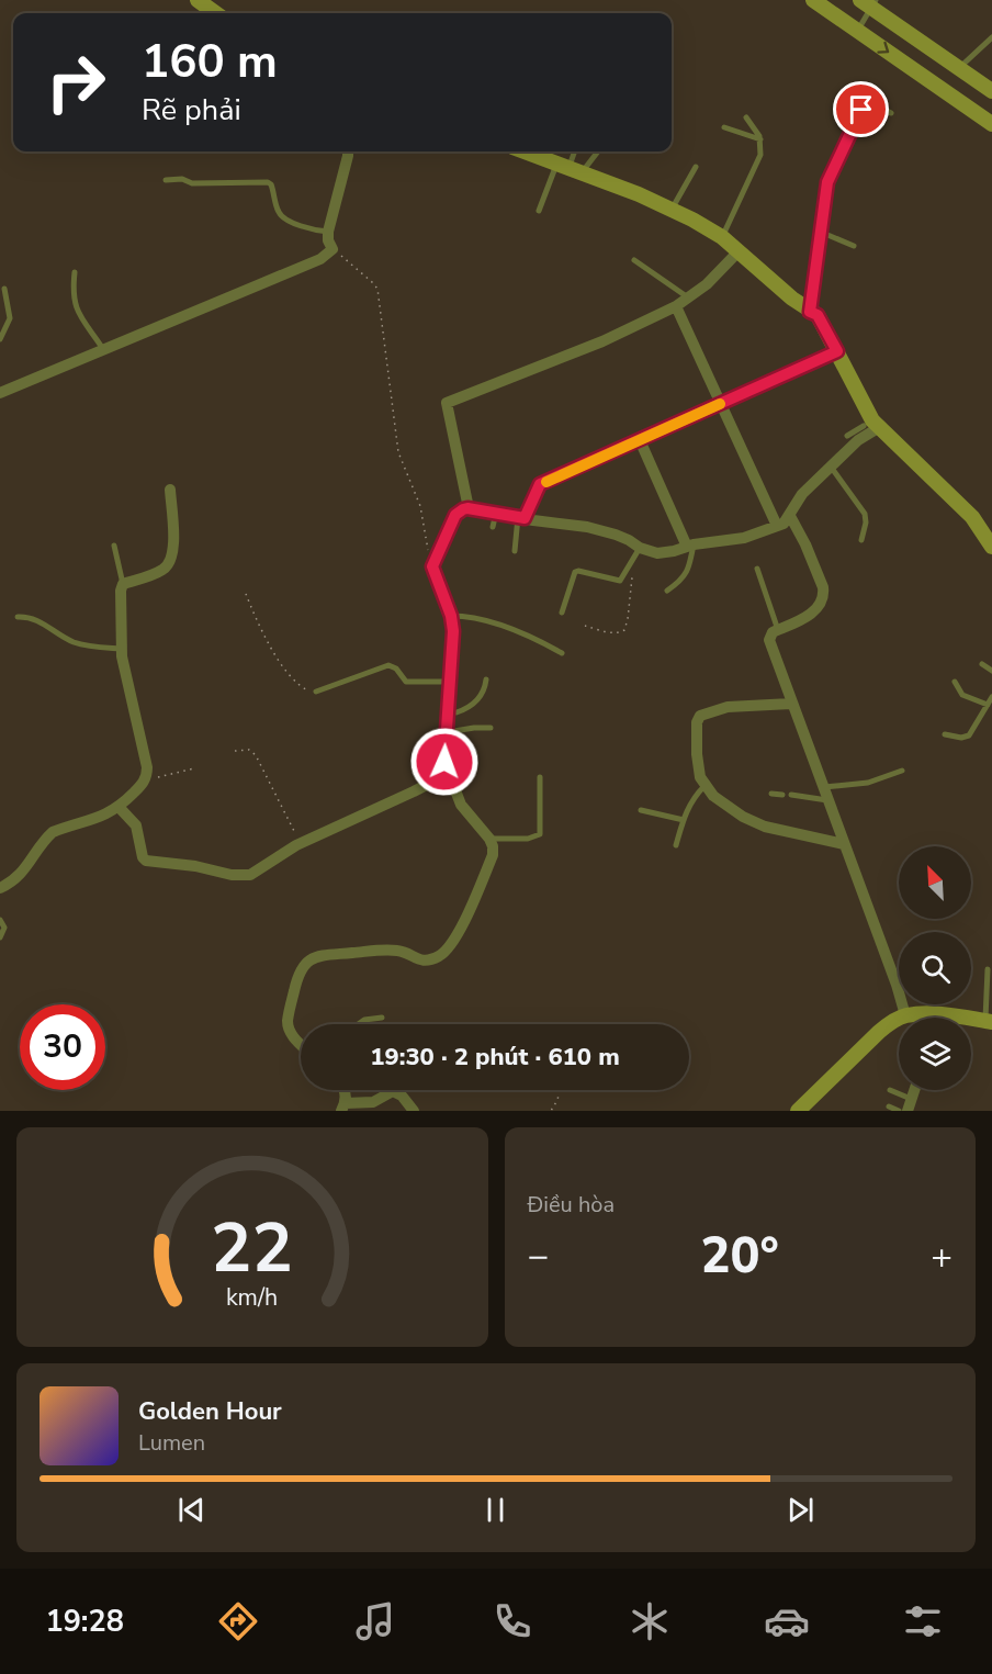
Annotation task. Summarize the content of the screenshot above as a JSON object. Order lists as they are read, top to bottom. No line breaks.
{"north":"top left","page":{"turn":["160 m","Rẽ phải"],"limit":"30","trip":"19:30 · 2 phút · 610 m","tile":"Điều hòa","heat":["−","20°","+"],"song":["Golden Hour","Lumen"],"tabs":"19:28","gauge":["22","km/h"]}}
